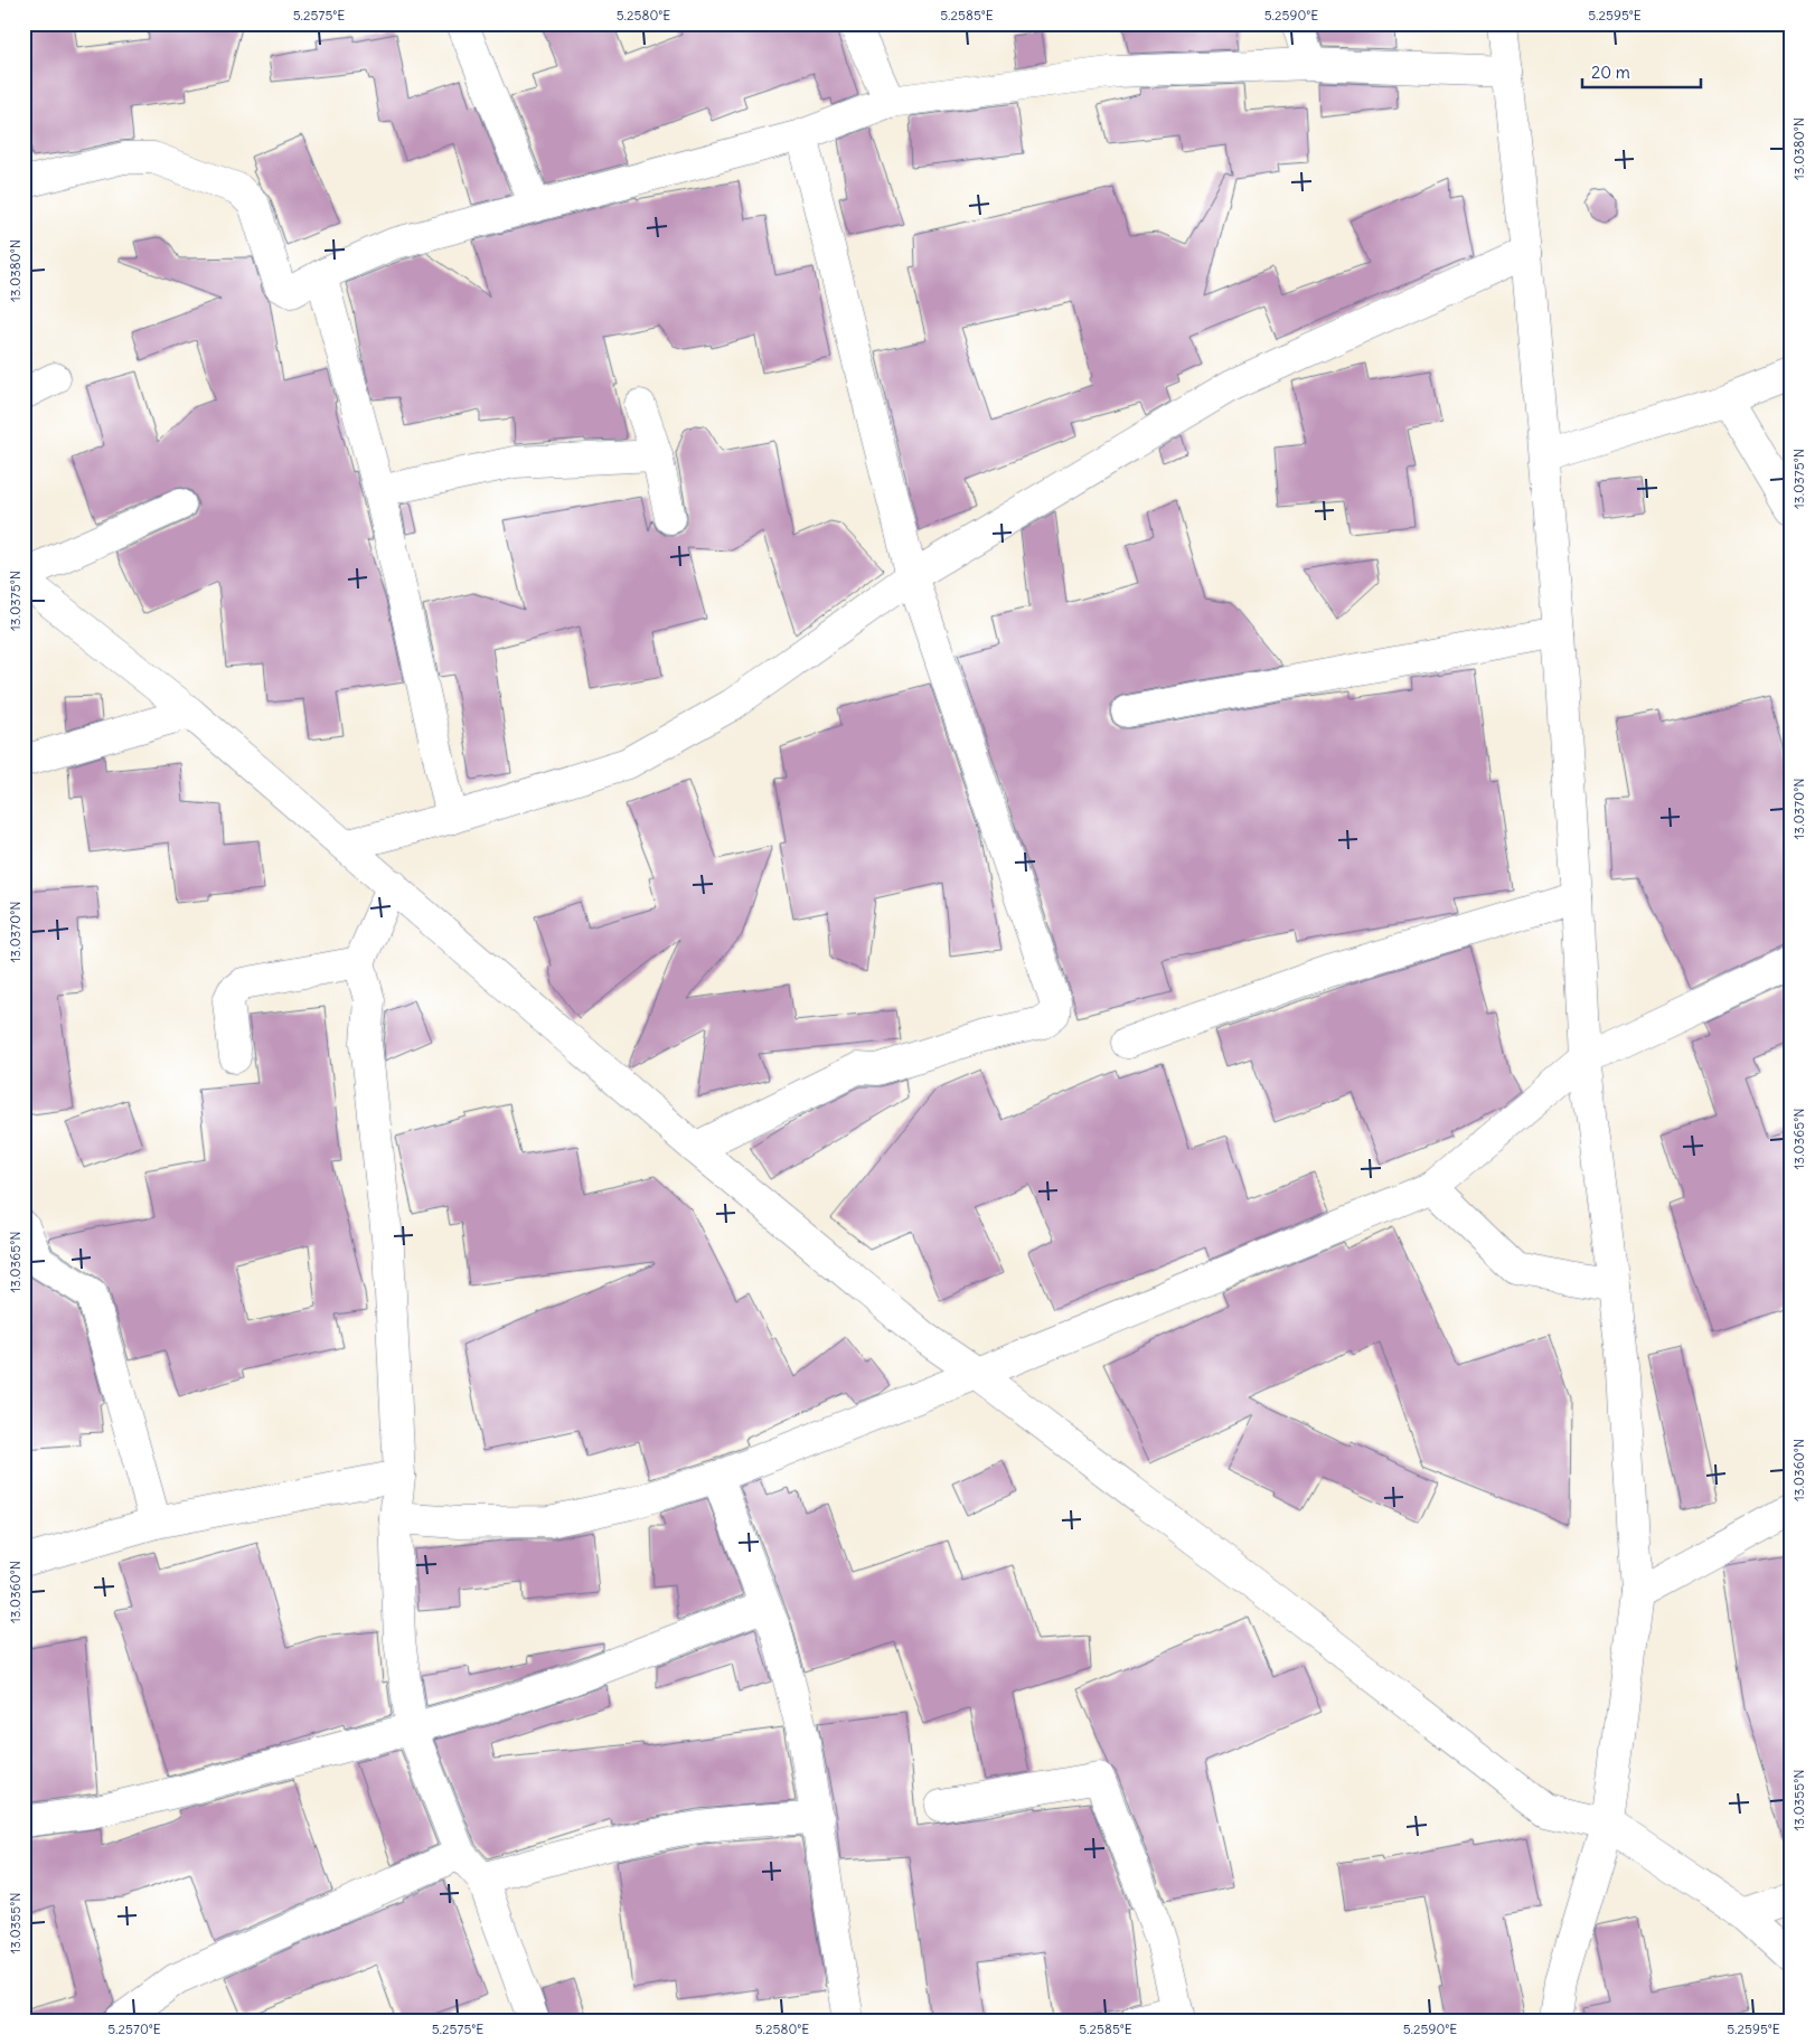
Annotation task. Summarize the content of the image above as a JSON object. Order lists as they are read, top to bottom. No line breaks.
{"scale_bar":"20 m","coordinates":["5.2575°E","5.2580°E","5.2585°E","5.2590°E","5.2595°E","13.0380°N","13.0375°N","13.0370°N","13.0365°N","13.0360°N","13.0355°N","5.2570°E"]}
